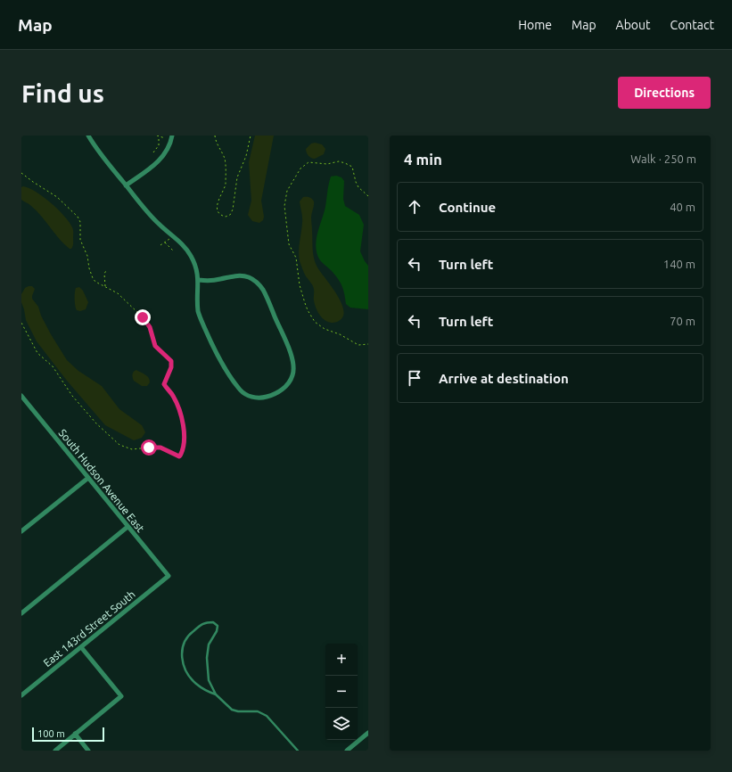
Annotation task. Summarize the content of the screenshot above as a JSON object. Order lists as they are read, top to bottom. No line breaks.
{"streets":{"street":["South Hudson Avenue East","East 143rd Street South"]},"crossings":[["South Hudson Avenue East","East 143rd Street South"]],"scale_bar":"100 m","page":{"header":"Map","nav":["Home","Map","About","Contact"],"buttons":"Directions","title":"Find us","heading":["4 min","Walk · 250 m"],"list":[["Continue","40 m"],["Turn left","140 m"],["Turn left","70 m"],"Arrive at destination"],"map_buttons":["+","−"],"scale":"100 m"}}
